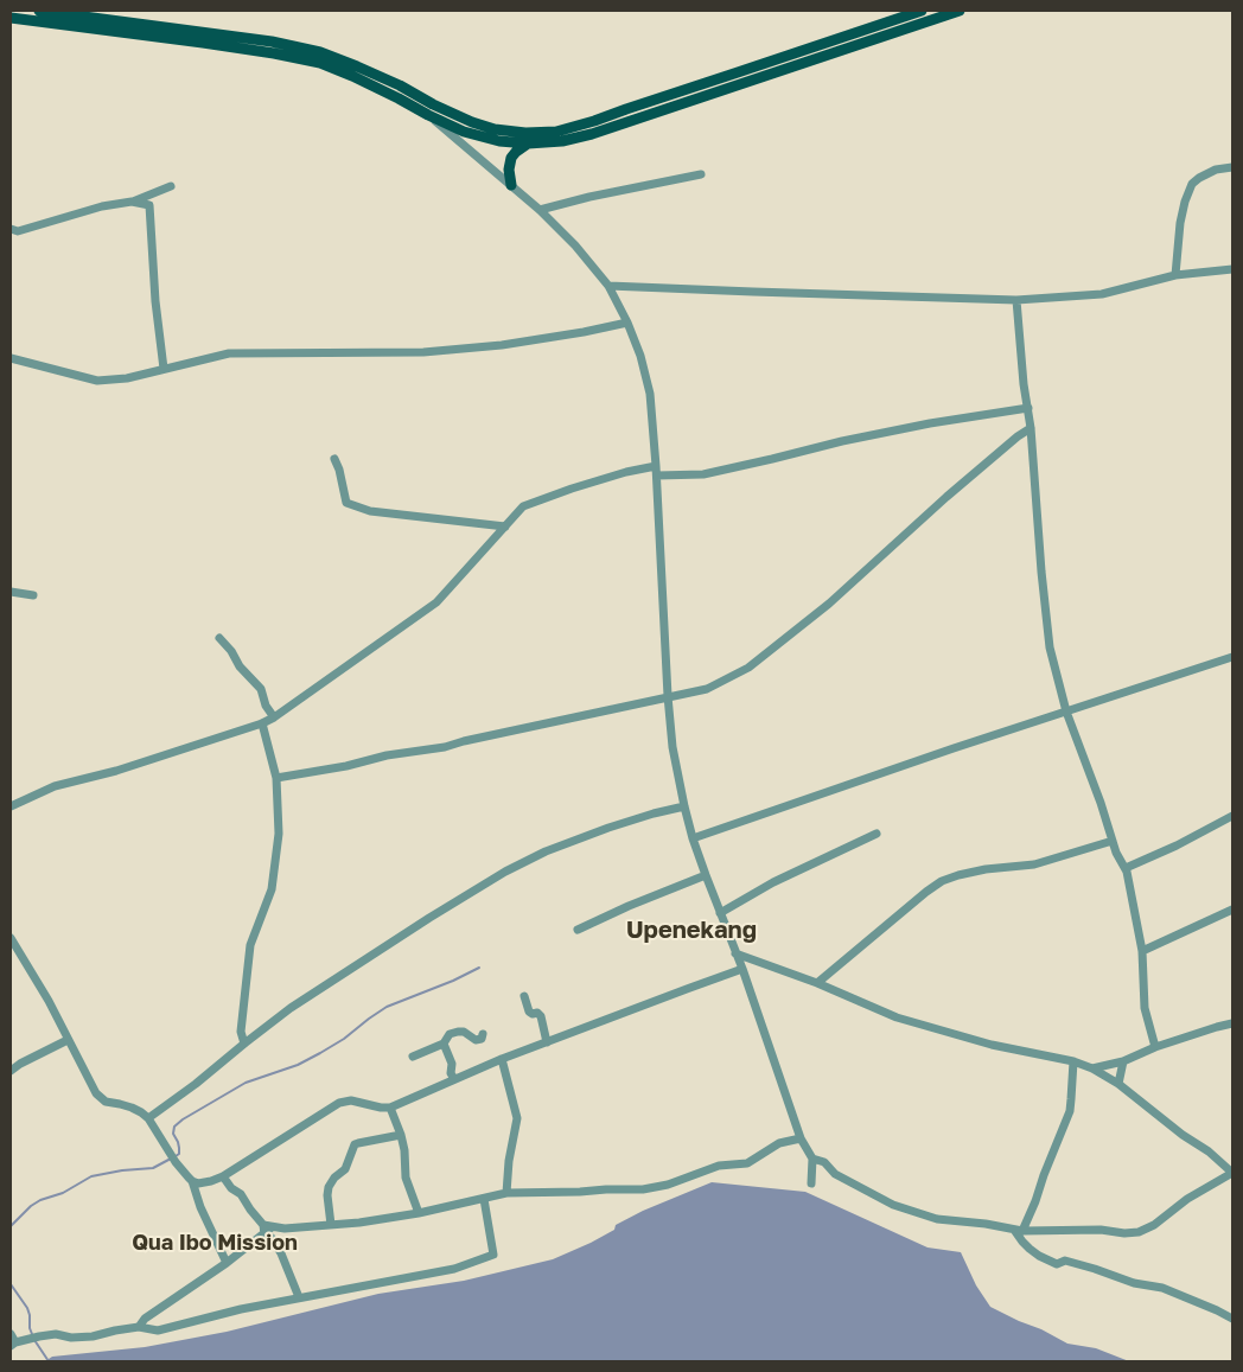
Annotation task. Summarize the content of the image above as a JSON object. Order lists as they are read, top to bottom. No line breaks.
{"districts":["Upenekang","Qua Ibo Mission"]}
